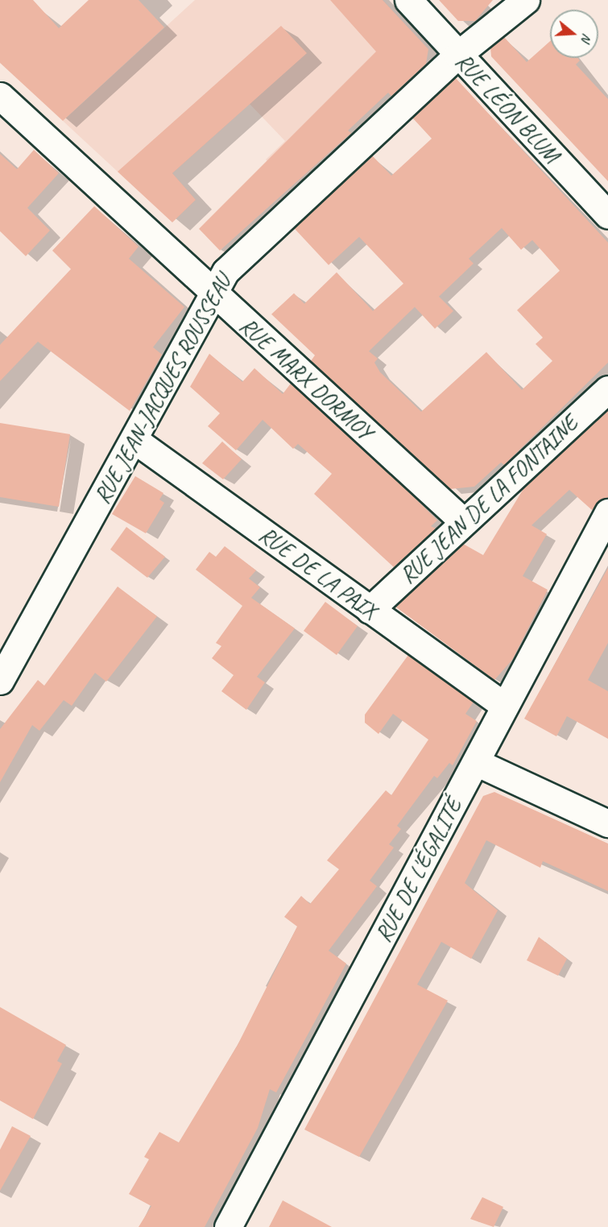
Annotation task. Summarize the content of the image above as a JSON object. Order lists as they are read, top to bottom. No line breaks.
{"streets":{"street":["RUE LÉON BLUM","RUE MARX DORMOY","RUE JEAN-JACQUES ROUSSEAU","RUE JEAN DE LA FONTAINE","RUE DE LA PAIX","RUE DE L'ÉGALITÉ"]},"crossings":[["RUE LÉON BLUM","RUE JEAN-JACQUES ROUSSEAU"],["RUE MARX DORMOY","RUE JEAN-JACQUES ROUSSEAU"],["RUE MARX DORMOY","RUE JEAN DE LA FONTAINE"],["RUE JEAN-JACQUES ROUSSEAU","RUE DE LA PAIX"],["RUE JEAN DE LA FONTAINE","RUE DE LA PAIX"],["RUE DE LA PAIX","RUE DE L'ÉGALITÉ"]],"north":"right"}
